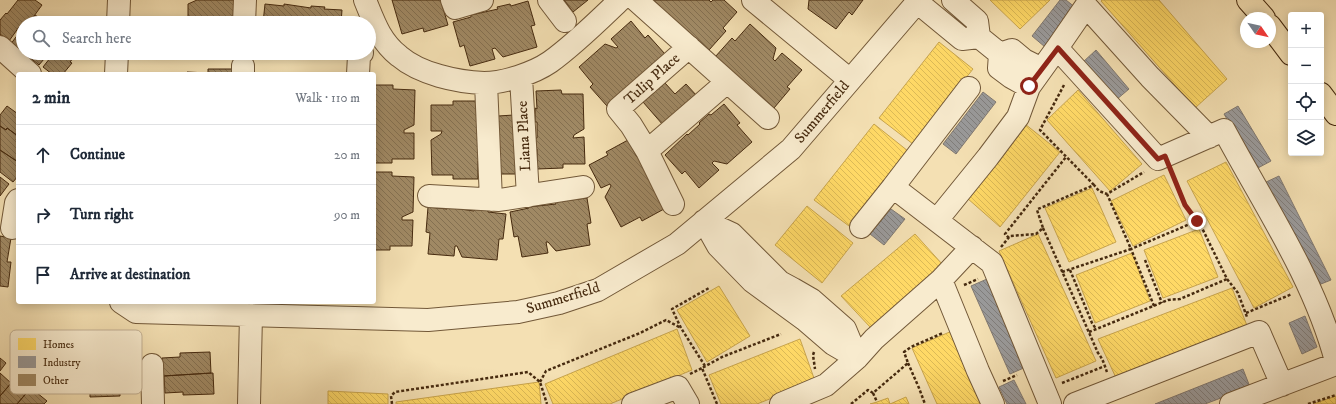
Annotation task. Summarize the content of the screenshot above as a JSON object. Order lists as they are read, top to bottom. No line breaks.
{"streets":{"street":["Tulip Place","Summerfield","Liana Place"]},"legend":["Homes","Industry","Other"],"north":"bottom right","page":{"map_buttons":["+","−"],"search":"Search here","heading":["2 min","Walk · 110 m"],"list":[["Continue","20 m"],["Turn right","90 m"],"Arrive at destination"]}}
